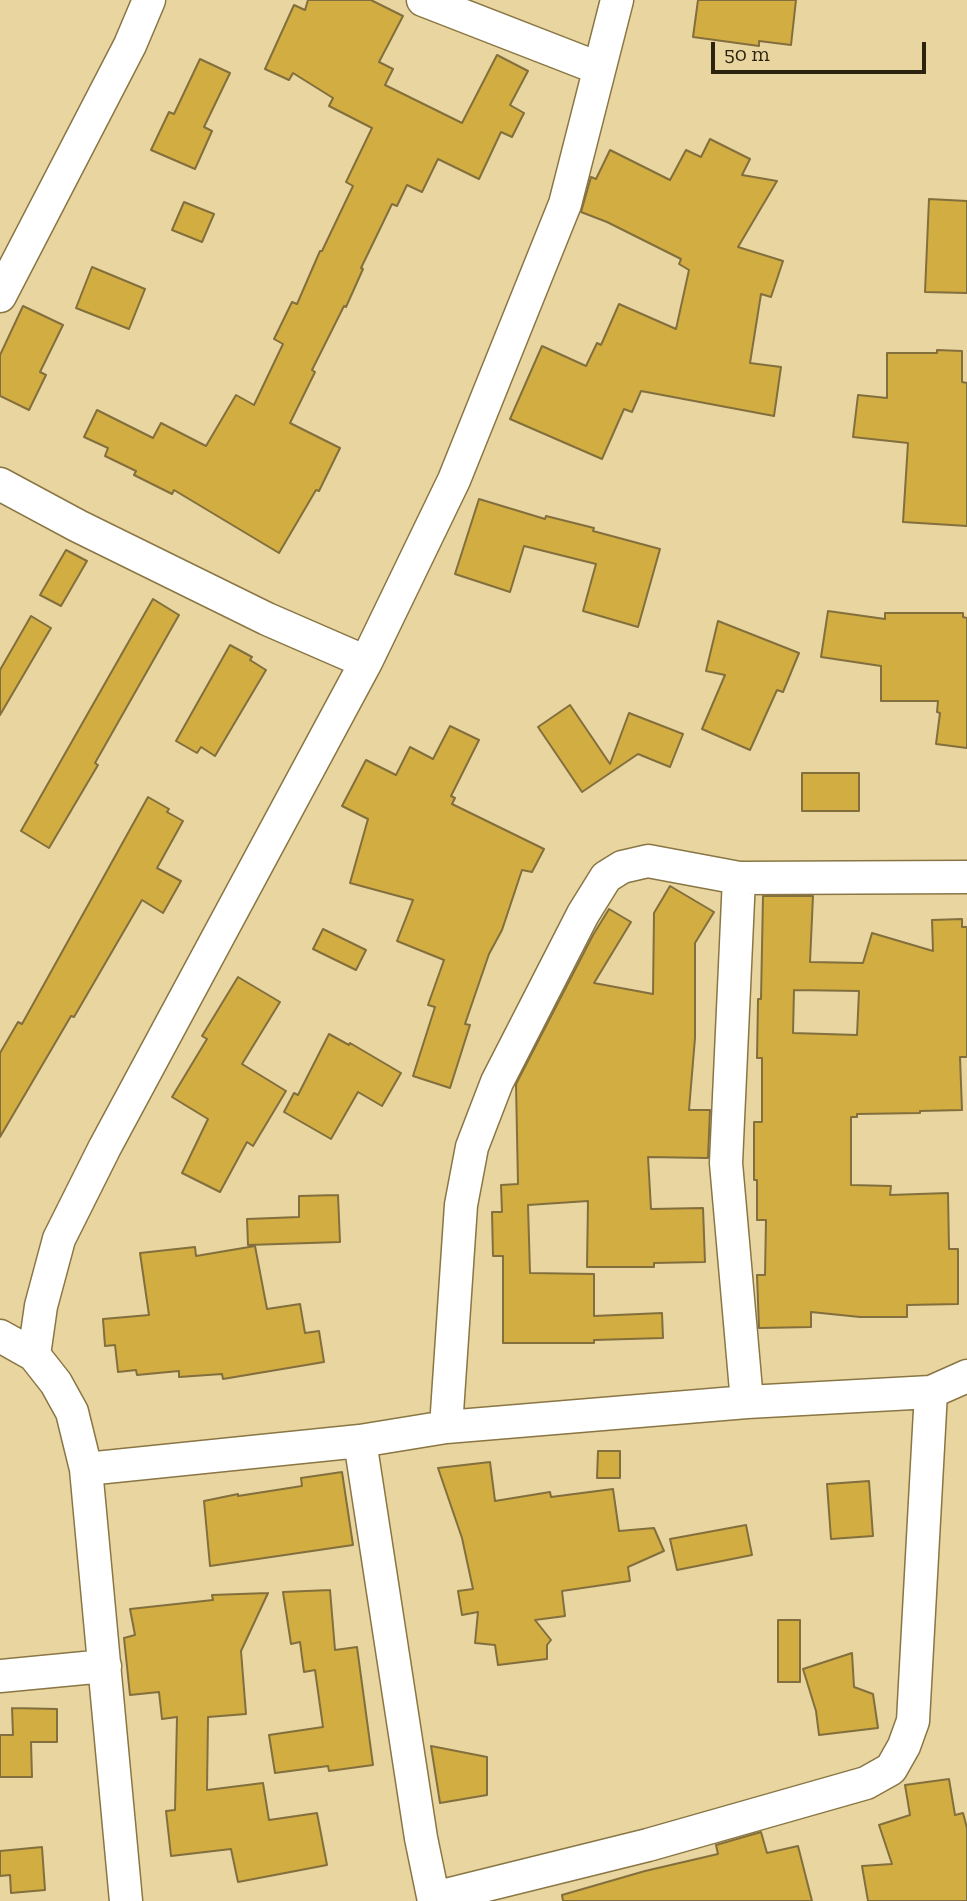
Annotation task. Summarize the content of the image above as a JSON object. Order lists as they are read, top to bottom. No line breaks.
{"scale_bar":"50 m"}
